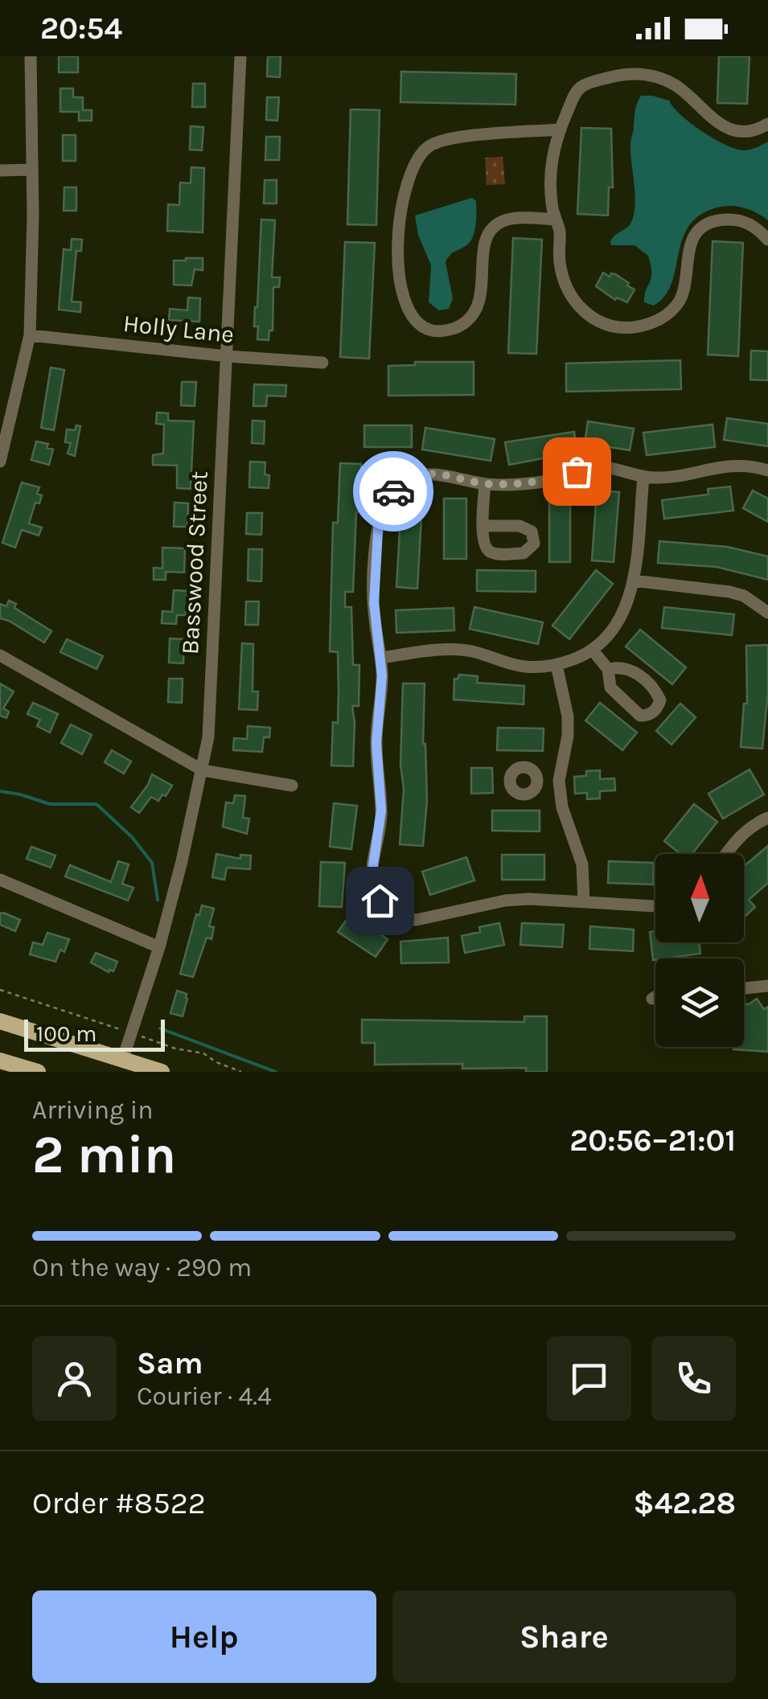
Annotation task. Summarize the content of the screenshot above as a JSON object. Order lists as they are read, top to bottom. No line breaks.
{"streets":{"street":["Holly Lane","Basswood Street"]},"crossings":[["Holly Lane","Basswood Street"]],"scale_bar":"100 m","north":"top","page":{"status":"20:54","scale":"100 m","heading":["2 min","Arriving in","20:56–21:01"],"panel":["Sam","Courier · 4.4","Order #8522","$42.28"],"bar":"On the way · 290 m","buttons":["Help","Share"]}}
